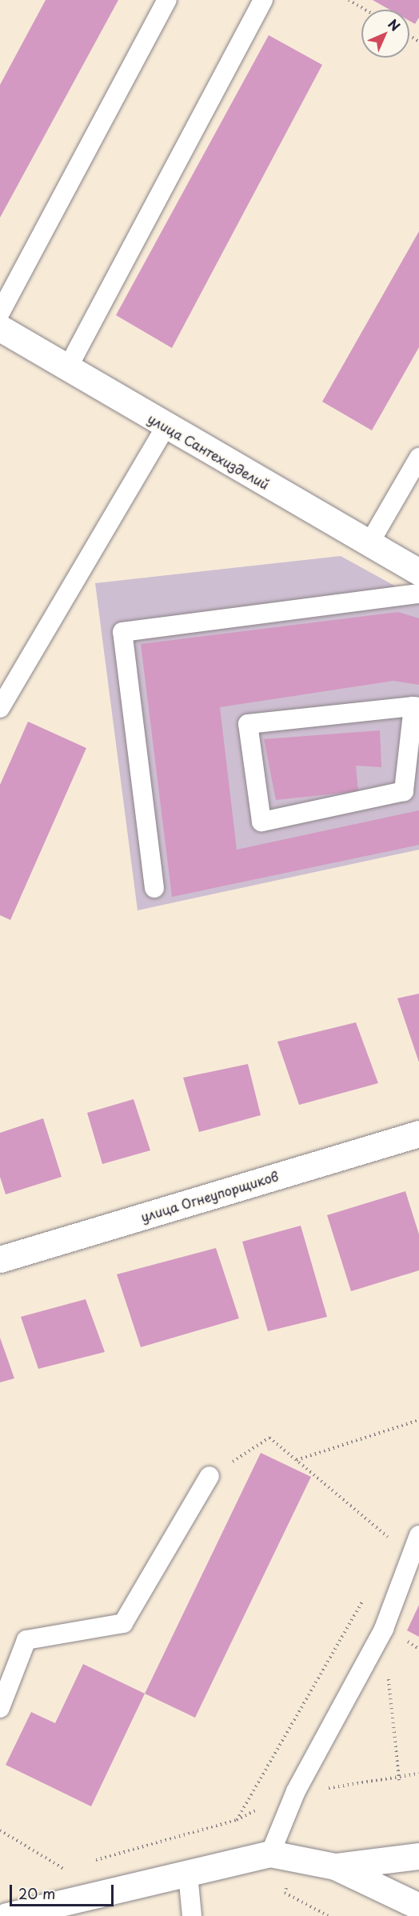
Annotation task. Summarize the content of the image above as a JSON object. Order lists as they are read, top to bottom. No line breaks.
{"streets":{"street":["улица Сантехизделий","улица Огнеупорщиков"]},"scale_bar":"20 m","north":"top right"}
